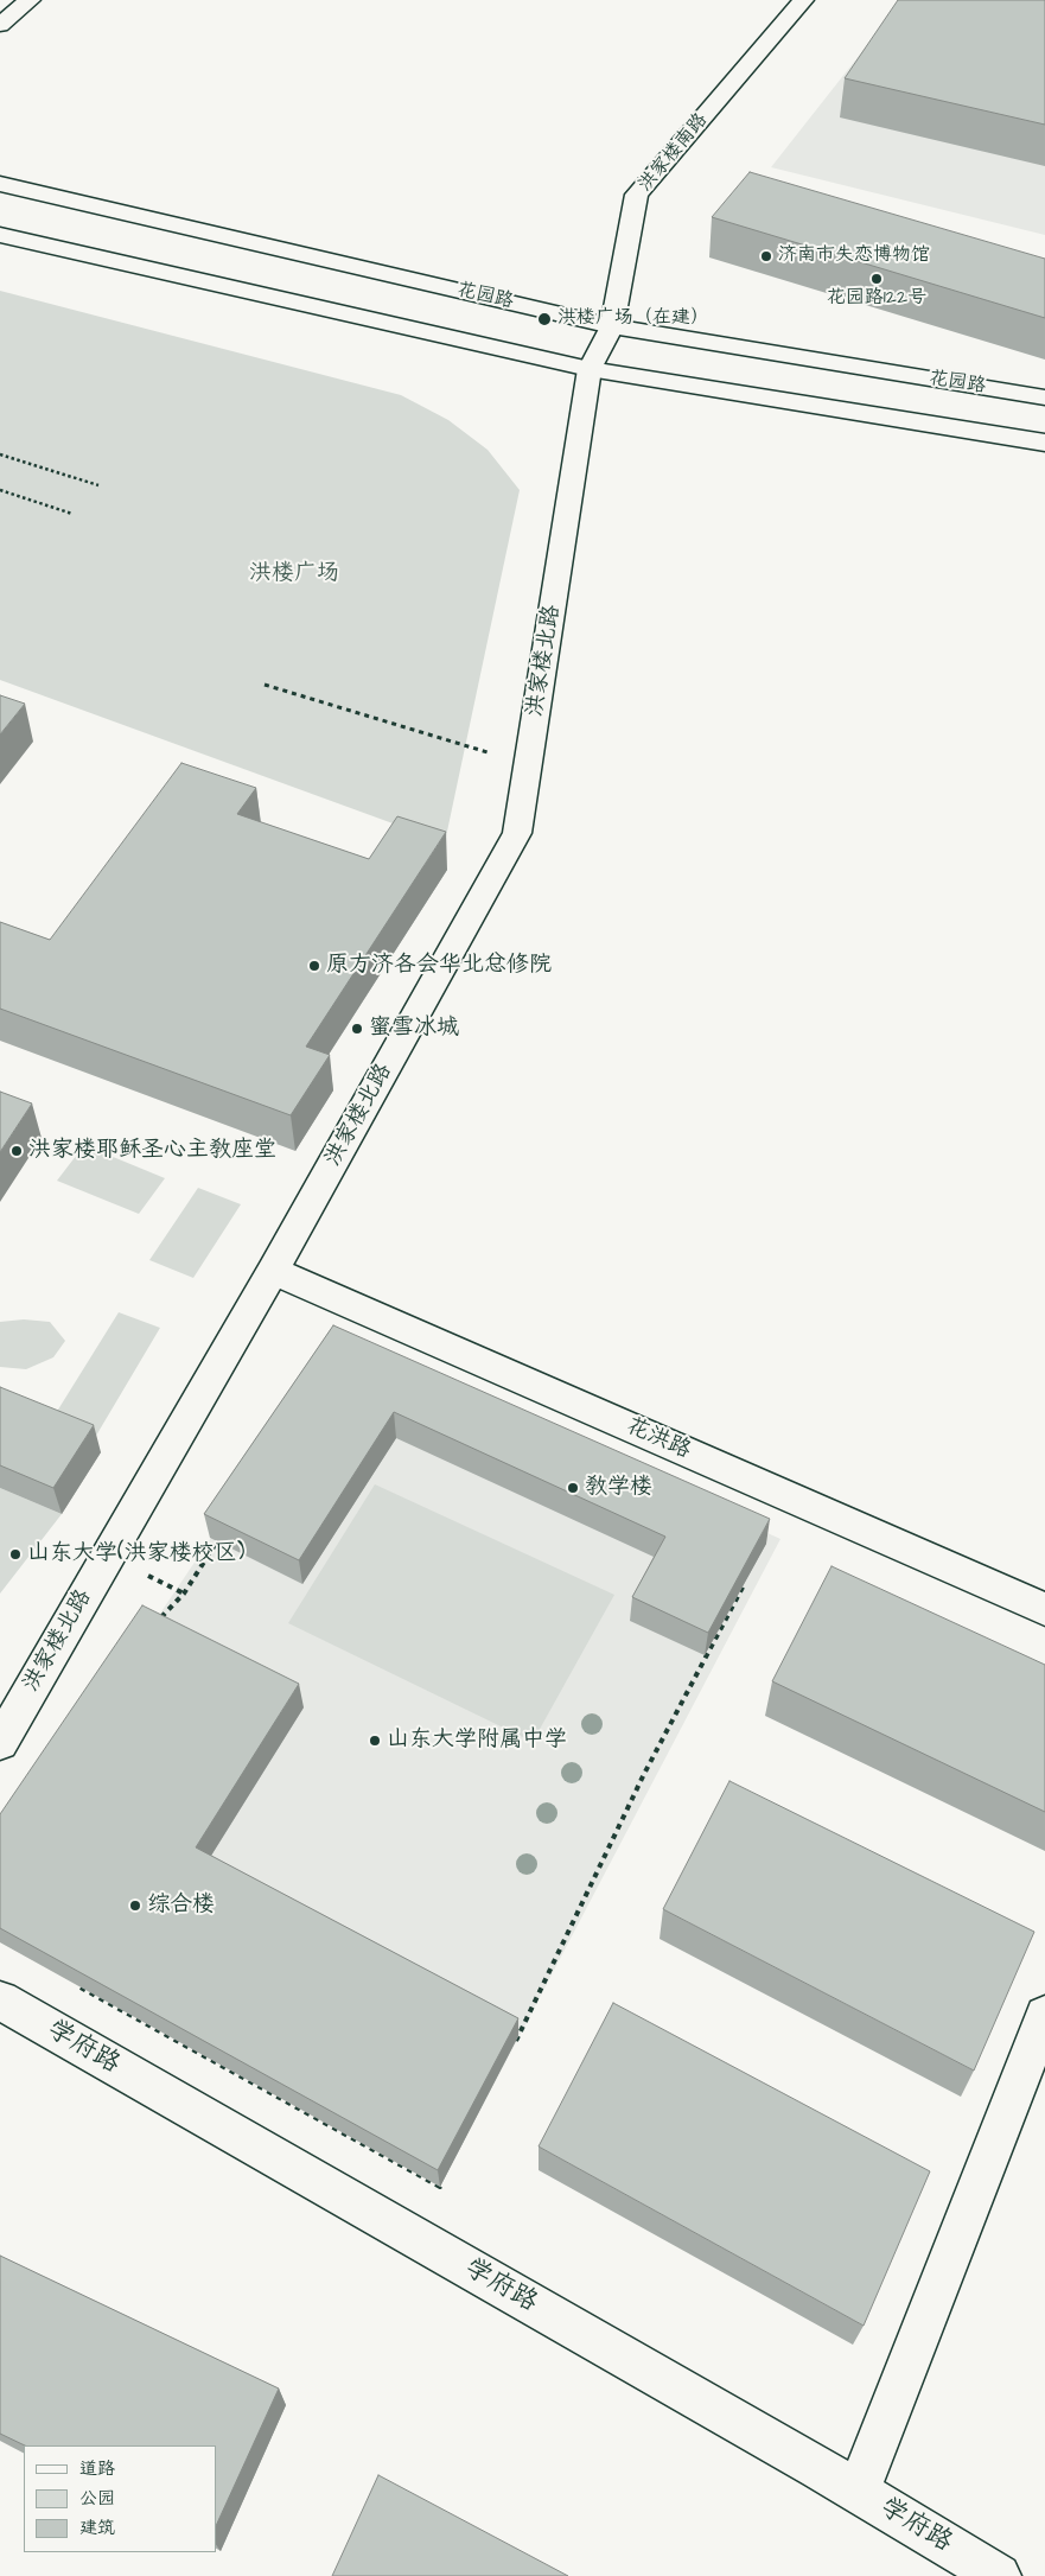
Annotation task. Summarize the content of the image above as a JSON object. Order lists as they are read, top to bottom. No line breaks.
{"streets":{"street":["洪家楼南路","花园路","洪家楼北路","花洪路","学府路"]},"crossings":[["洪家楼南路","花园路"],["洪家楼南路","洪家楼北路"],["花园路","洪家楼北路"],["洪家楼北路","花洪路"]],"parks":["洪楼广场"],"places":["济南市失恋博物馆","花园路122号","洪楼广场（在建）","原方济各会华北总修院","蜜雪冰城","洪家楼耶稣圣心主教座堂","教学楼","山东大学(洪家楼校区)","山东大学附属中学","综合楼"],"legend":["道路","公园","建筑"]}
